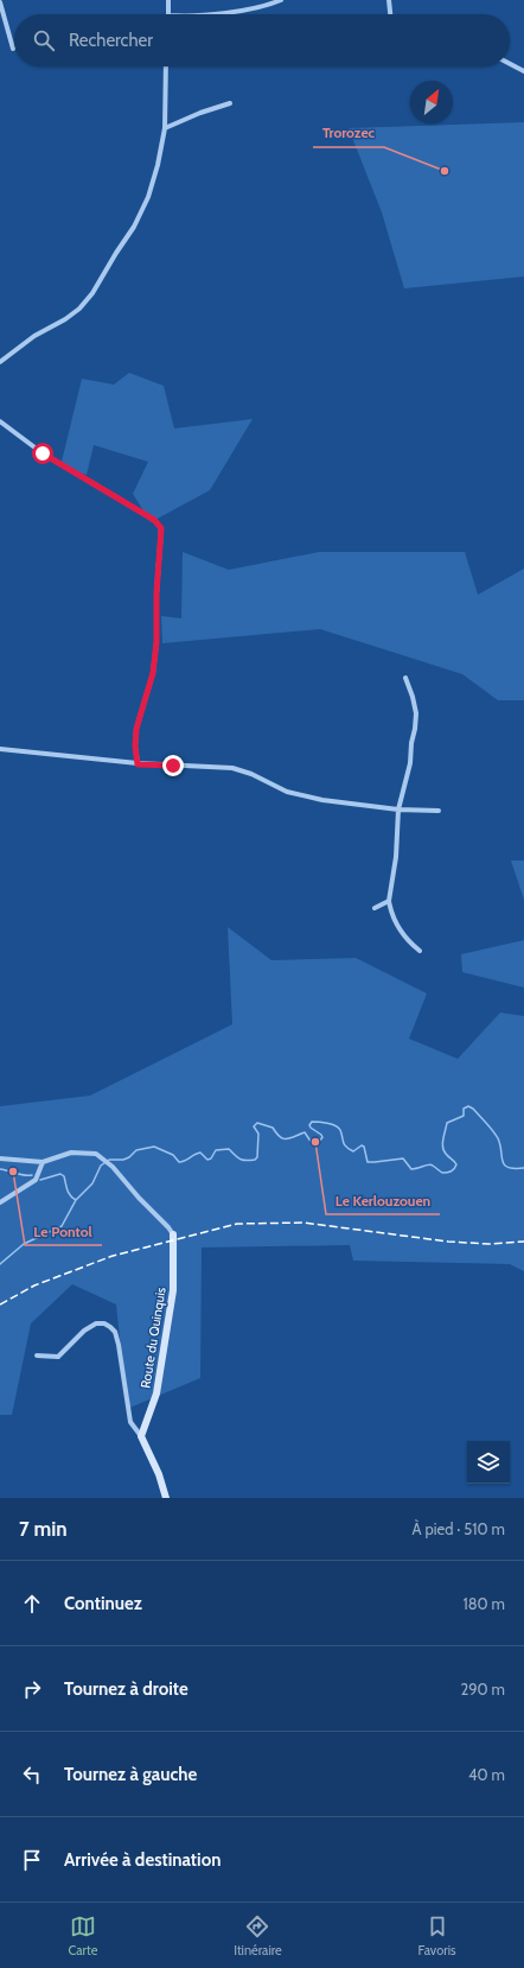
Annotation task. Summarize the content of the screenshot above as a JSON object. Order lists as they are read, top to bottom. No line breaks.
{"streets":{"street":["Route du Quinquis"]},"places":["Trorozec","Le Kerlouzouen","Le Pontol"],"north":"top right","page":{"search":"Rechercher","heading":["7 min","À pied · 510 m"],"list":[["Continuez","180 m"],["Tournez à droite","290 m"],["Tournez à gauche","40 m"],"Arrivée à destination"],"nav":["Carte","Itinéraire","Favoris"]}}
